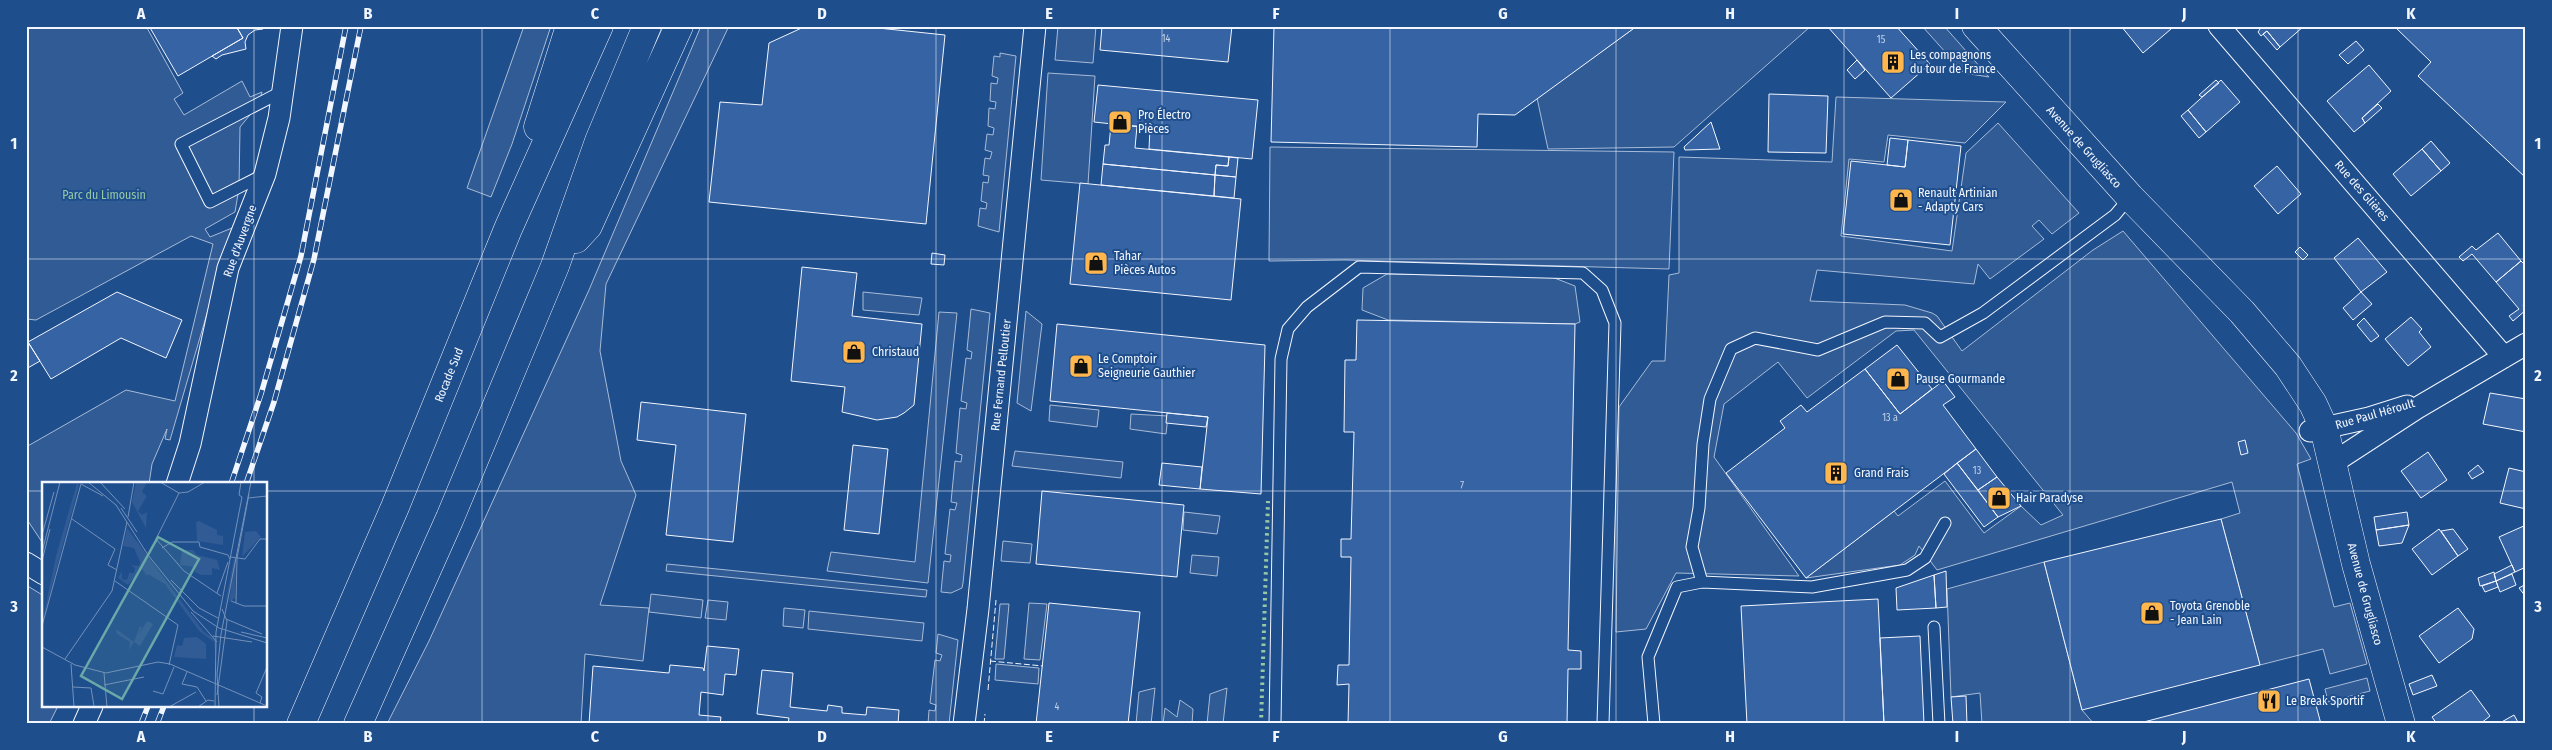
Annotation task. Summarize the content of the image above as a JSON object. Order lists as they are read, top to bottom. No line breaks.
{"streets":{"main road":["Avenue de Grugliasco","Rocade Sud"],"street":["Rue des Glières","Rue d'Auvergne","Rue Fernand Pelloutier","Rue Paul Héroult"]},"crossings":[["Avenue de Grugliasco","Rue Paul Héroult"],["Rue des Glières","Rue Paul Héroult"]],"parks":["Parc du Limousin"],"places":{"building":["Les compagnons du tour de France","Grand Frais"],"shop":["Pro Électro Pièces","Renault Artinian - Adapty Cars","Tahar Pièces Autos","Christaud","Le Comptoir Seigneurie Gauthier","Pause Gourmande","Hair Paradyse","Toyota Grenoble - Jean Lain"],"restaurant":["Le Break Sportif"]},"house_numbers":["14","15","13 a","13","7","4"],"grid":{"columns":["A","B","C","D","E","F","G","H","I","J","K"],"rows":["1","2","3"]}}
